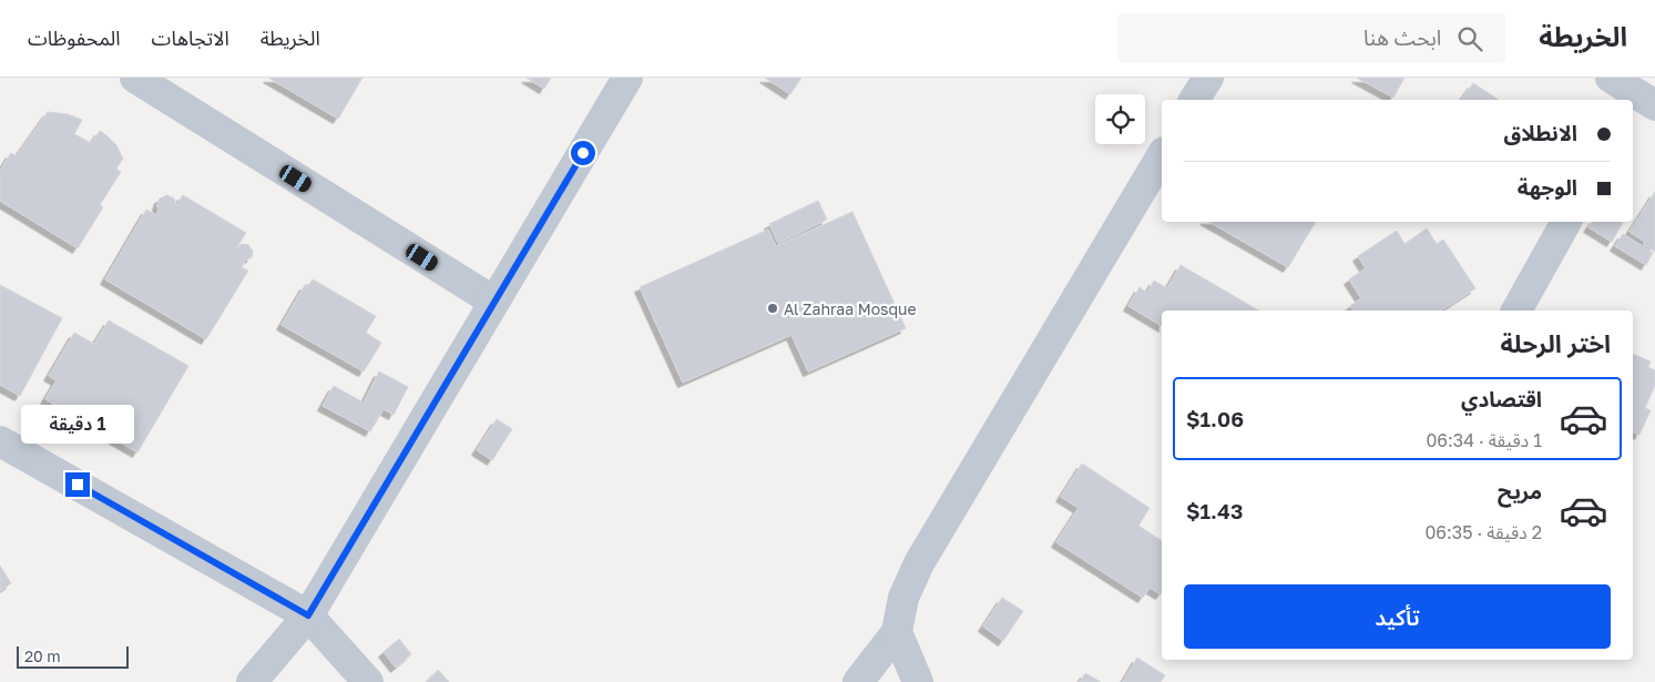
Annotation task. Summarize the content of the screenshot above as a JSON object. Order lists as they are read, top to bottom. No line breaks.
{"places":["Al Zahraa Mosque"],"scale_bar":"20 m","page":{"header":"الخريطة","search":"ابحث هنا","nav":["الخريطة","الاتجاهات","المحفوظات"],"banner":["الانطلاق","الوجهة"],"heading":"اختر الرحلة","list":[{"name":"اقتصادي","note":"1 دقيقة · 06:34","value":"$1.06"},{"name":"مريح","note":"2 دقيقة · 06:35","value":"$1.43"}],"bubble":"1 دقيقة","buttons":"تأكيد","scale":"20 m"}}
